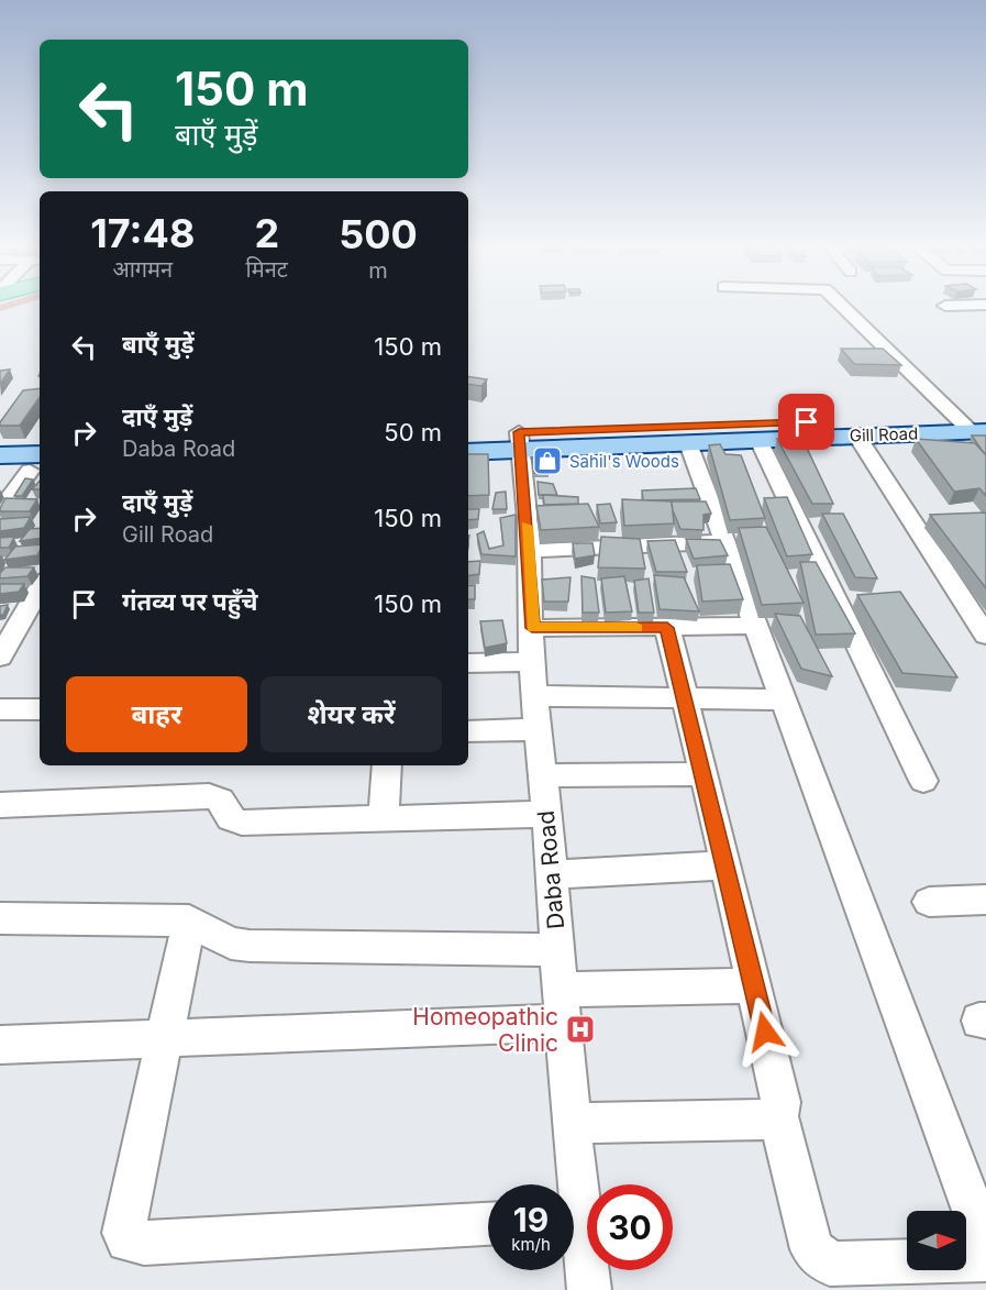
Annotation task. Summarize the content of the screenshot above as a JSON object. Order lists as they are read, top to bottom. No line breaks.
{"streets":{"main road":["Gill Road"],"street":["Daba Road"]},"crossings":[["Gill Road","Daba Road"]],"places":{"shop":["Sahil's Woods"],"hospital":["Homeopathic Clinic"]},"north":"right","page":{"turn":["150 m","बाएँ मुड़ें"],"eta":["17:48","आगमन","2","मिनट","500","m"],"list":[{"name":"बाएँ मुड़ें","value":"150 m"},{"name":"दाएँ मुड़ें","note":"Daba Road","value":"50 m"},{"name":"दाएँ मुड़ें","note":"Gill Road","value":"150 m"},{"name":"गंतव्य पर पहुँचे","value":"150 m"}],"buttons":["बाहर","शेयर करें"],"speed":"19 km/h","limit":"30"}}
